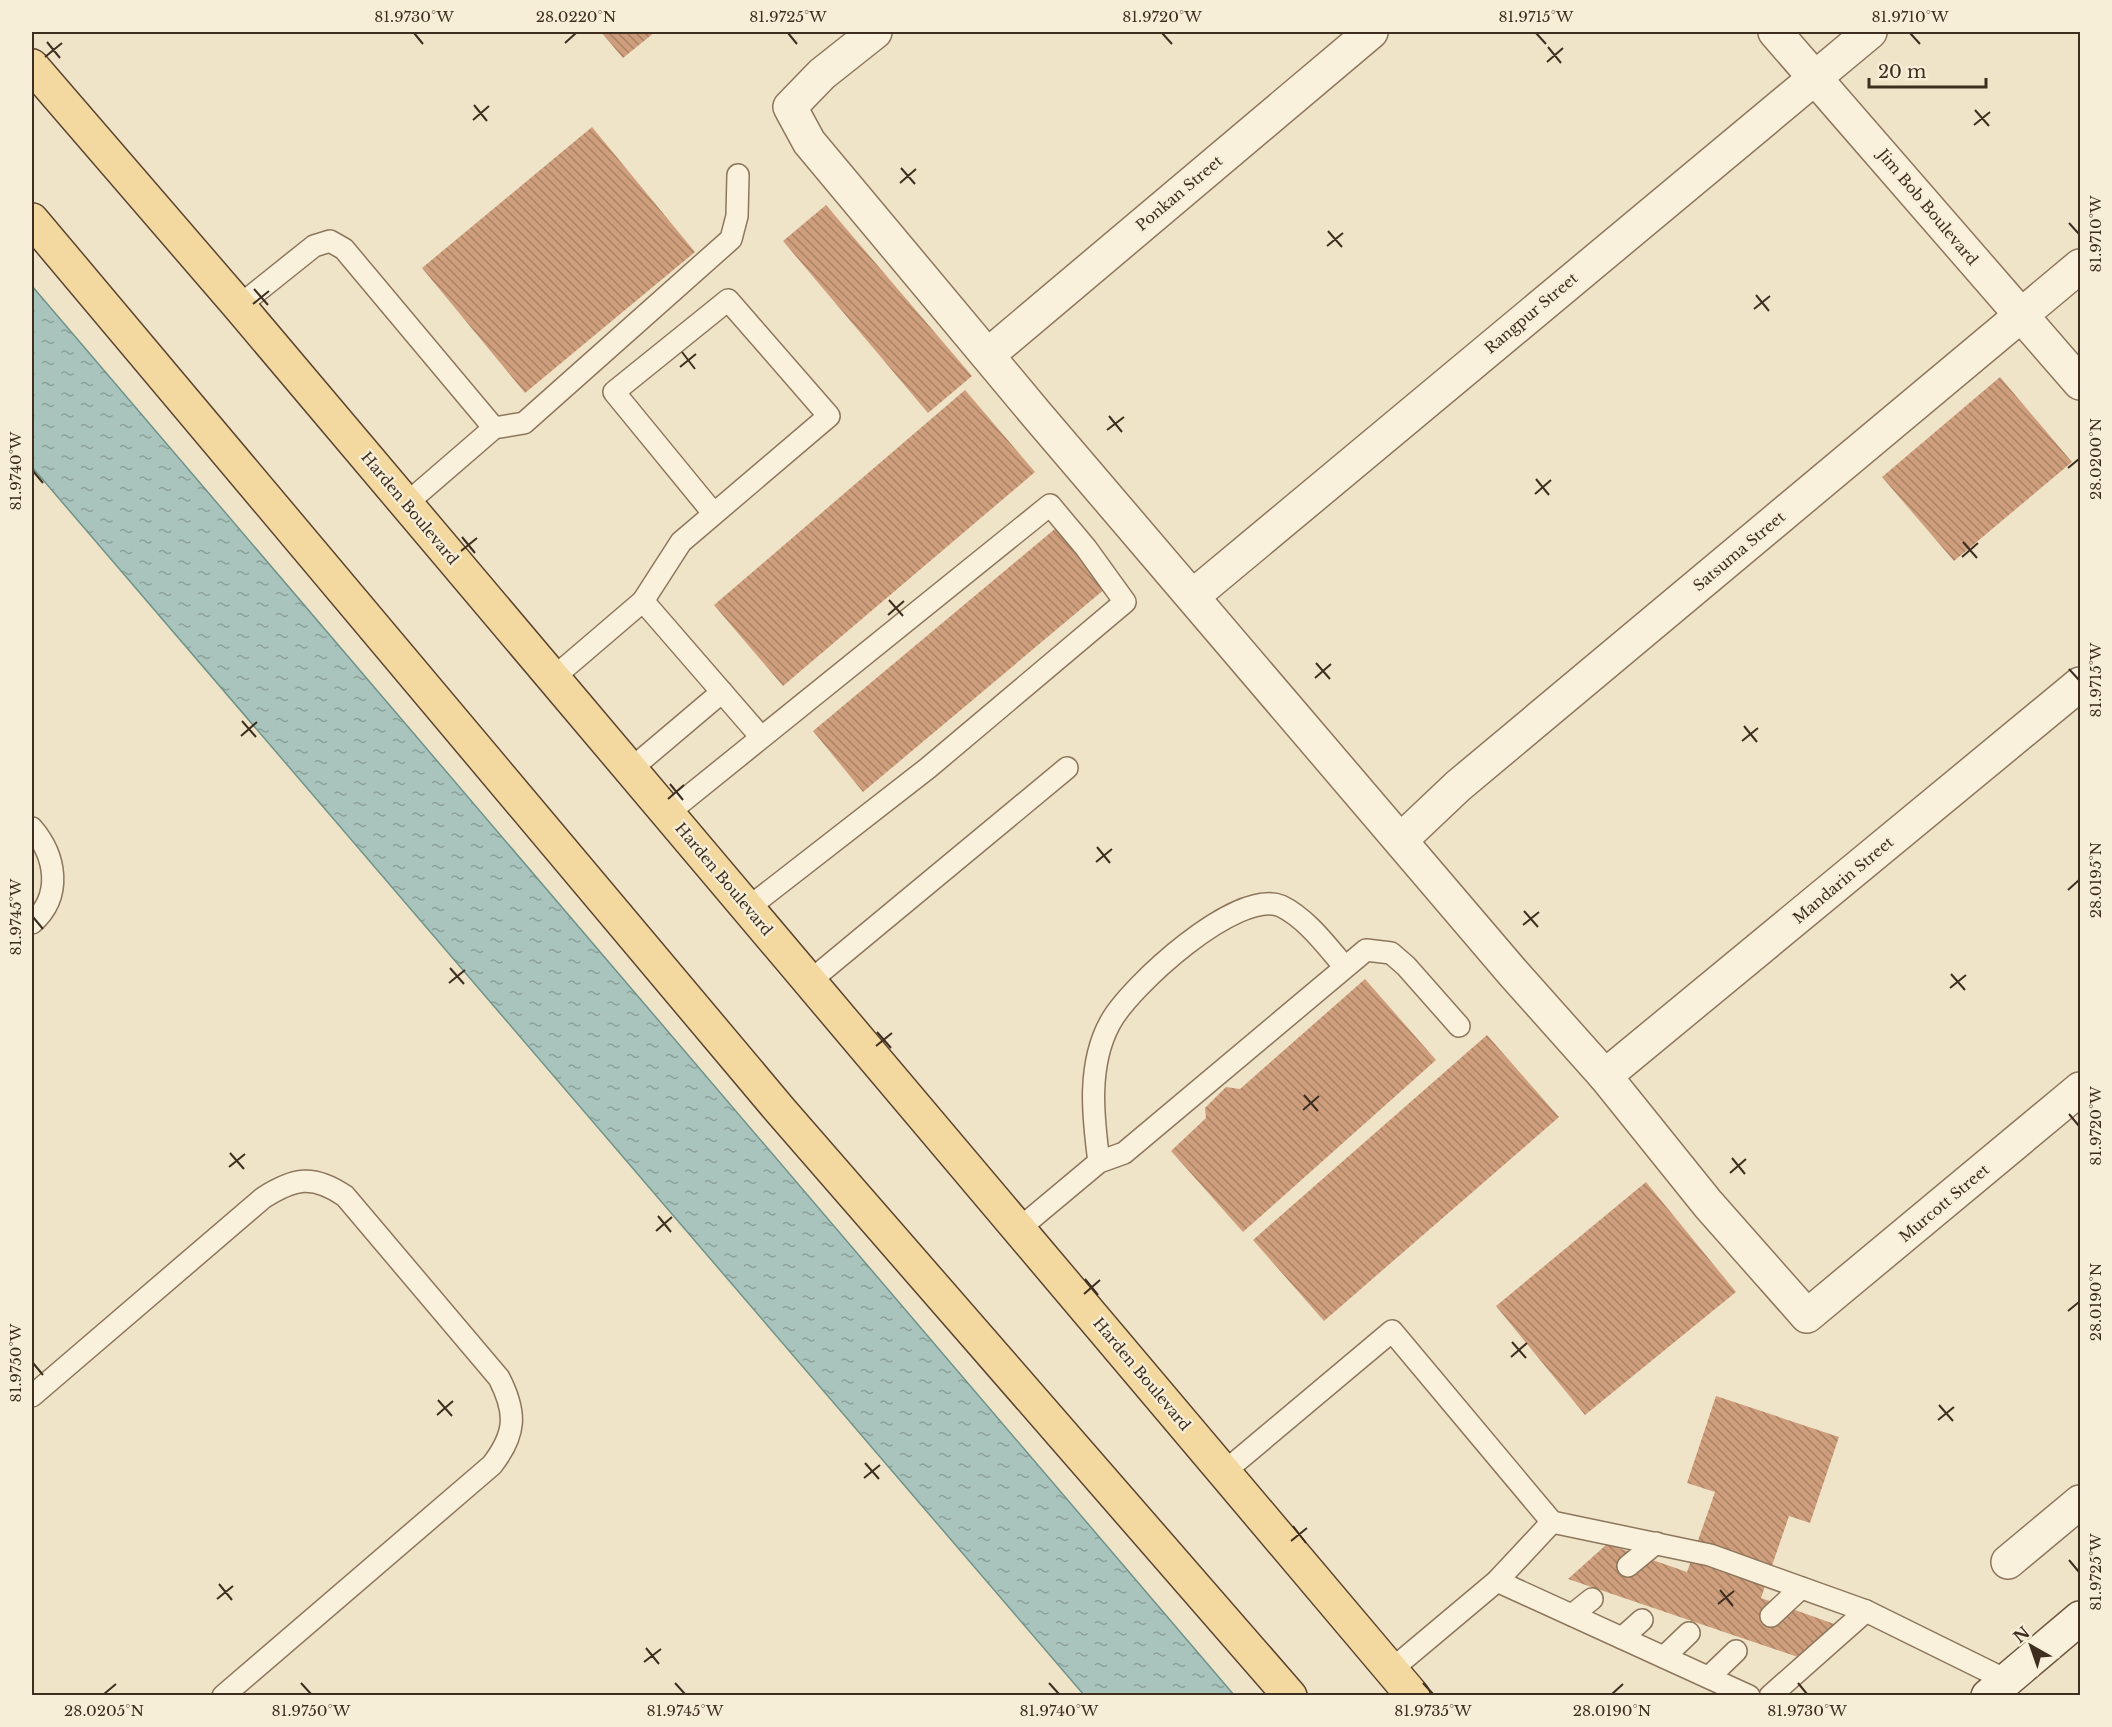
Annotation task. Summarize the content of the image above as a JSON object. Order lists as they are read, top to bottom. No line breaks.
{"streets":{"main road":["Harden Boulevard"],"street":["Ponkan Street","Jim Bob Boulevard","Rangpur Street","Satsuma Street","Mandarin Street","Murcott Street"]},"crossings":[["Jim Bob Boulevard","Rangpur Street"],["Jim Bob Boulevard","Satsuma Street"],["Mandarin Street","Murcott Street"]],"scale_bar":"20 m","north":"top left","coordinates":["81.9730°W","28.0220°N","81.9725°W","81.9720°W","81.9715°W","81.9710°W","28.0200°N","81.9740°W","28.0195°N","81.9745°W","28.0190°N","81.9750°W","28.0205°N","81.9735°W"]}
